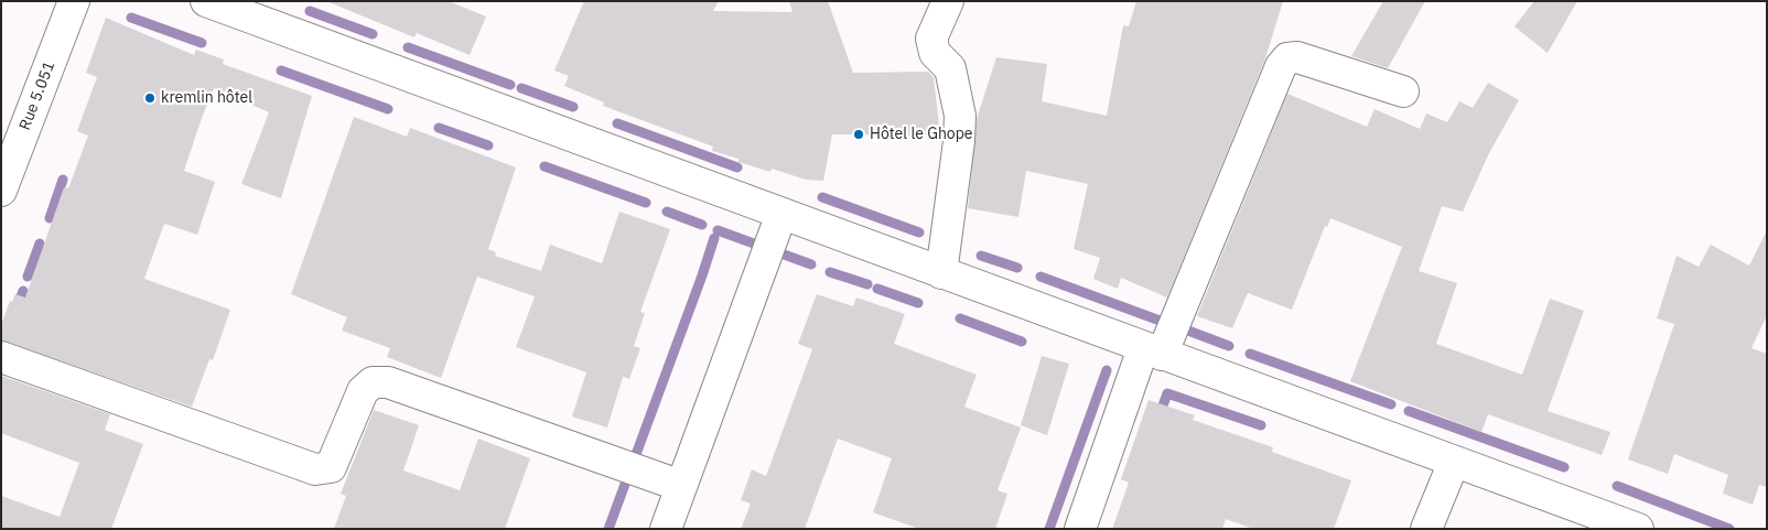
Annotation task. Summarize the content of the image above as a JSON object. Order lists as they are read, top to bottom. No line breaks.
{"streets":{"street":["Rue 5.051"]},"places":["kremlin hôtel","Hôtel le Ghope"]}
